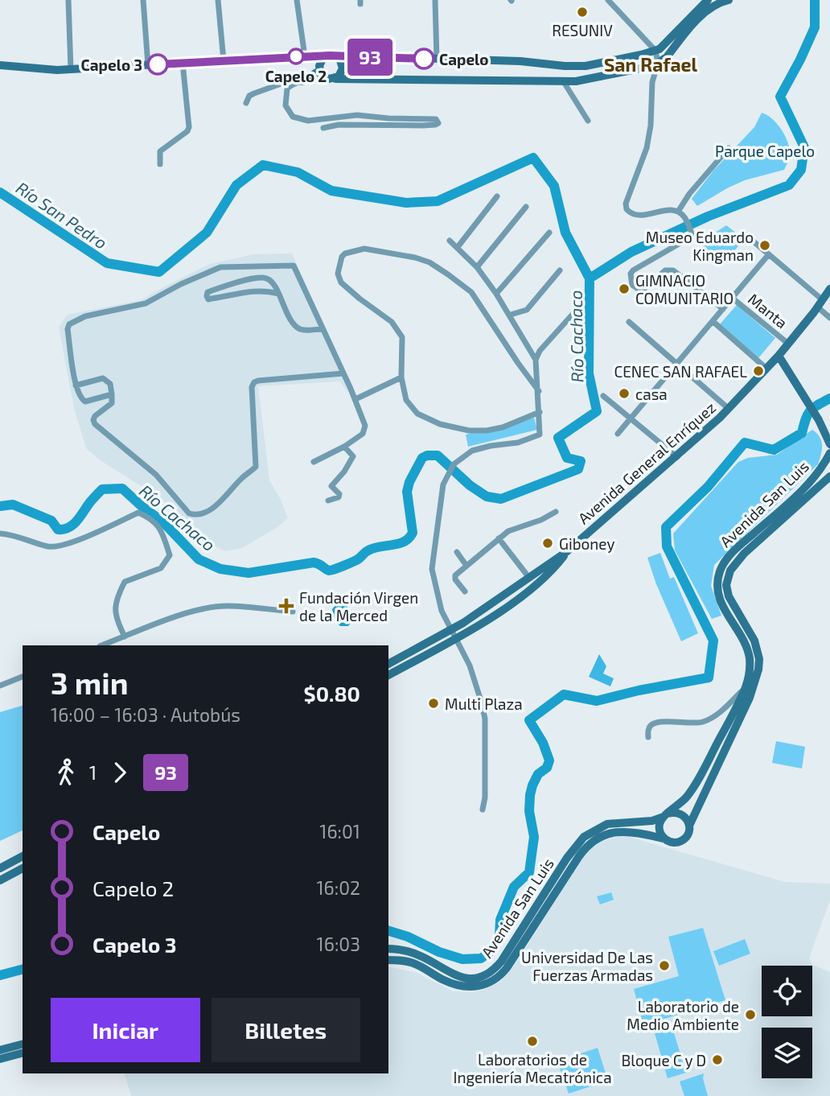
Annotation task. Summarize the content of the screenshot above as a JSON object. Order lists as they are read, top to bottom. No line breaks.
{"streets":{"street":["Manta","Avenida General Enríquez","Avenida San Luis"]},"crossings":[["Manta","Avenida General Enríquez"]],"districts":["San Rafael"],"water":["Río San Pedro","Río Cachaco"],"parks":["Parque Capelo"],"places":{"other":["RESUNIV","Capelo 2","Capelo","Capelo 3","Museo Eduardo Kingman","GIMNACIO COMUNITARIO","CENEC SAN RAFAEL","casa","Giboney","Multi Plaza","Universidad De Las Fuerzas Armadas","Laboratorio de Medio Ambiente","Laboratorios de Ingeniería Mecatrónica","Bloque C y D"],"health":["Fundación Virgen de la Merced"]},"lines":["bus line 93"],"page":{"on_map":"93","heading":["3 min","16:00 – 16:03 · Autobús","$0.80"],"legs":["1","93"],"list":[{"name":"Capelo","value":"16:01"},{"name":"Capelo 2","value":"16:02"},{"name":"Capelo 3","value":"16:03"}],"buttons":["Iniciar","Billetes"]}}
